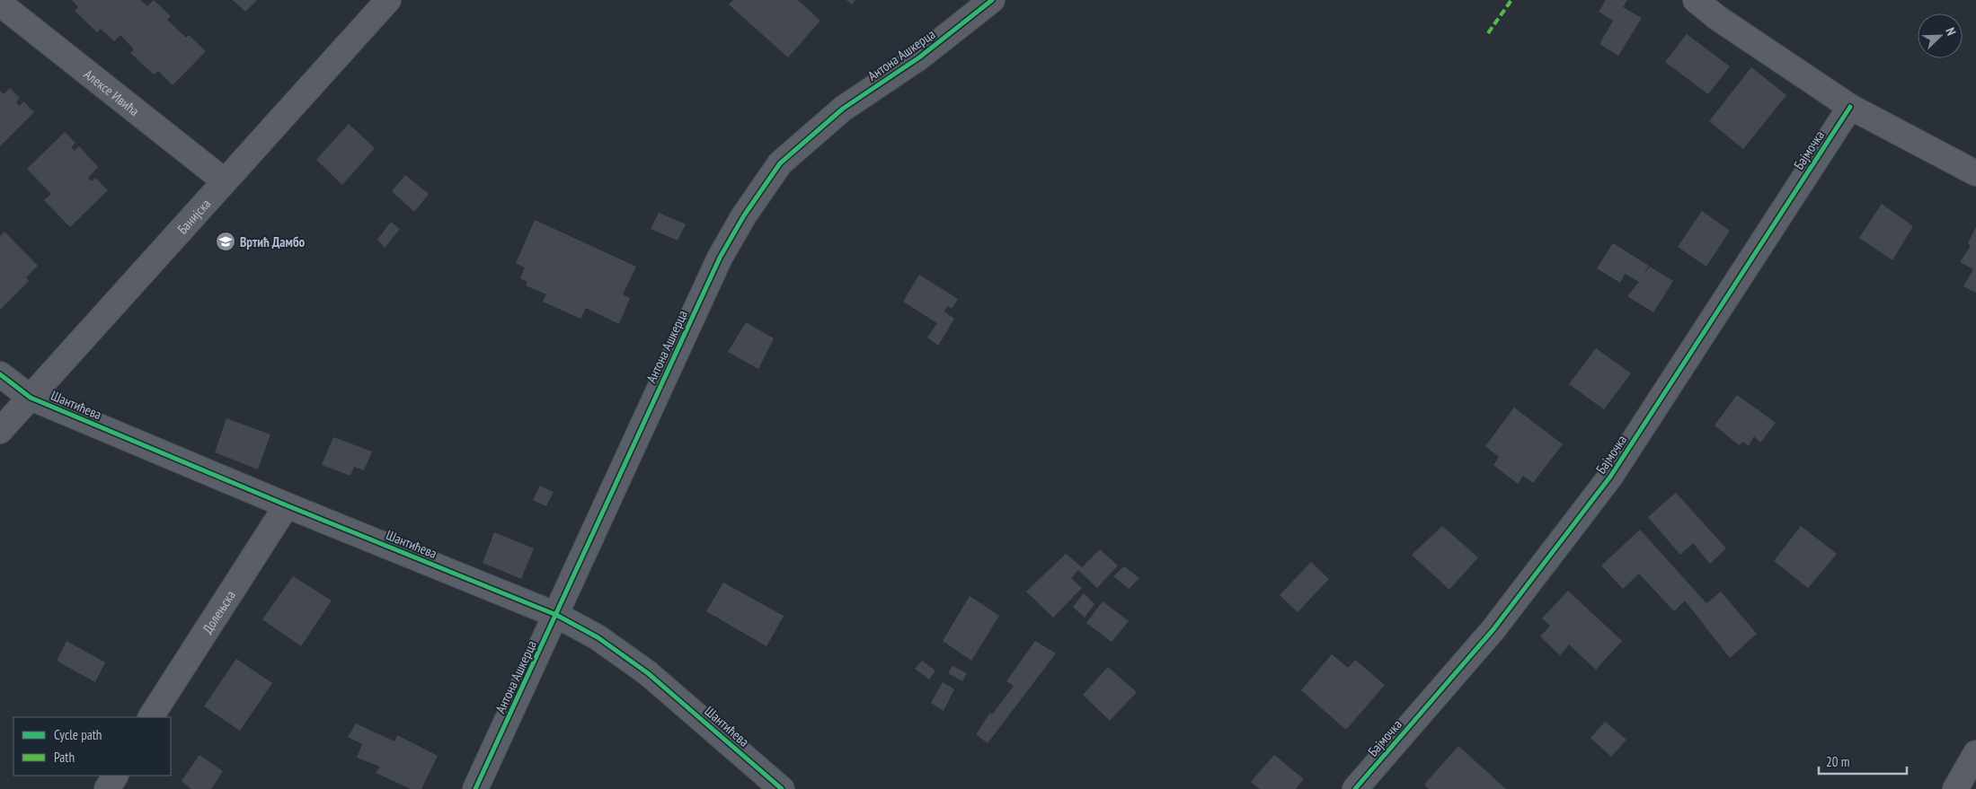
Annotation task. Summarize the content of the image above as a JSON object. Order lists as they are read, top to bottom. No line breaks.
{"streets":{"street":["Антона Ашкерца","Алексе Ивића","Бајмочка","Банијска","Шантићева","Долењска"]},"crossings":[["Антона Ашкерца","Шантићева"],["Алексе Ивића","Банијска"],["Банијска","Шантићева"],["Шантићева","Долењска"]],"places":{"school or university":["Вртић Дамбо"]},"legend":["Cycle path","Path"],"scale_bar":"20 m","north":"top right"}
